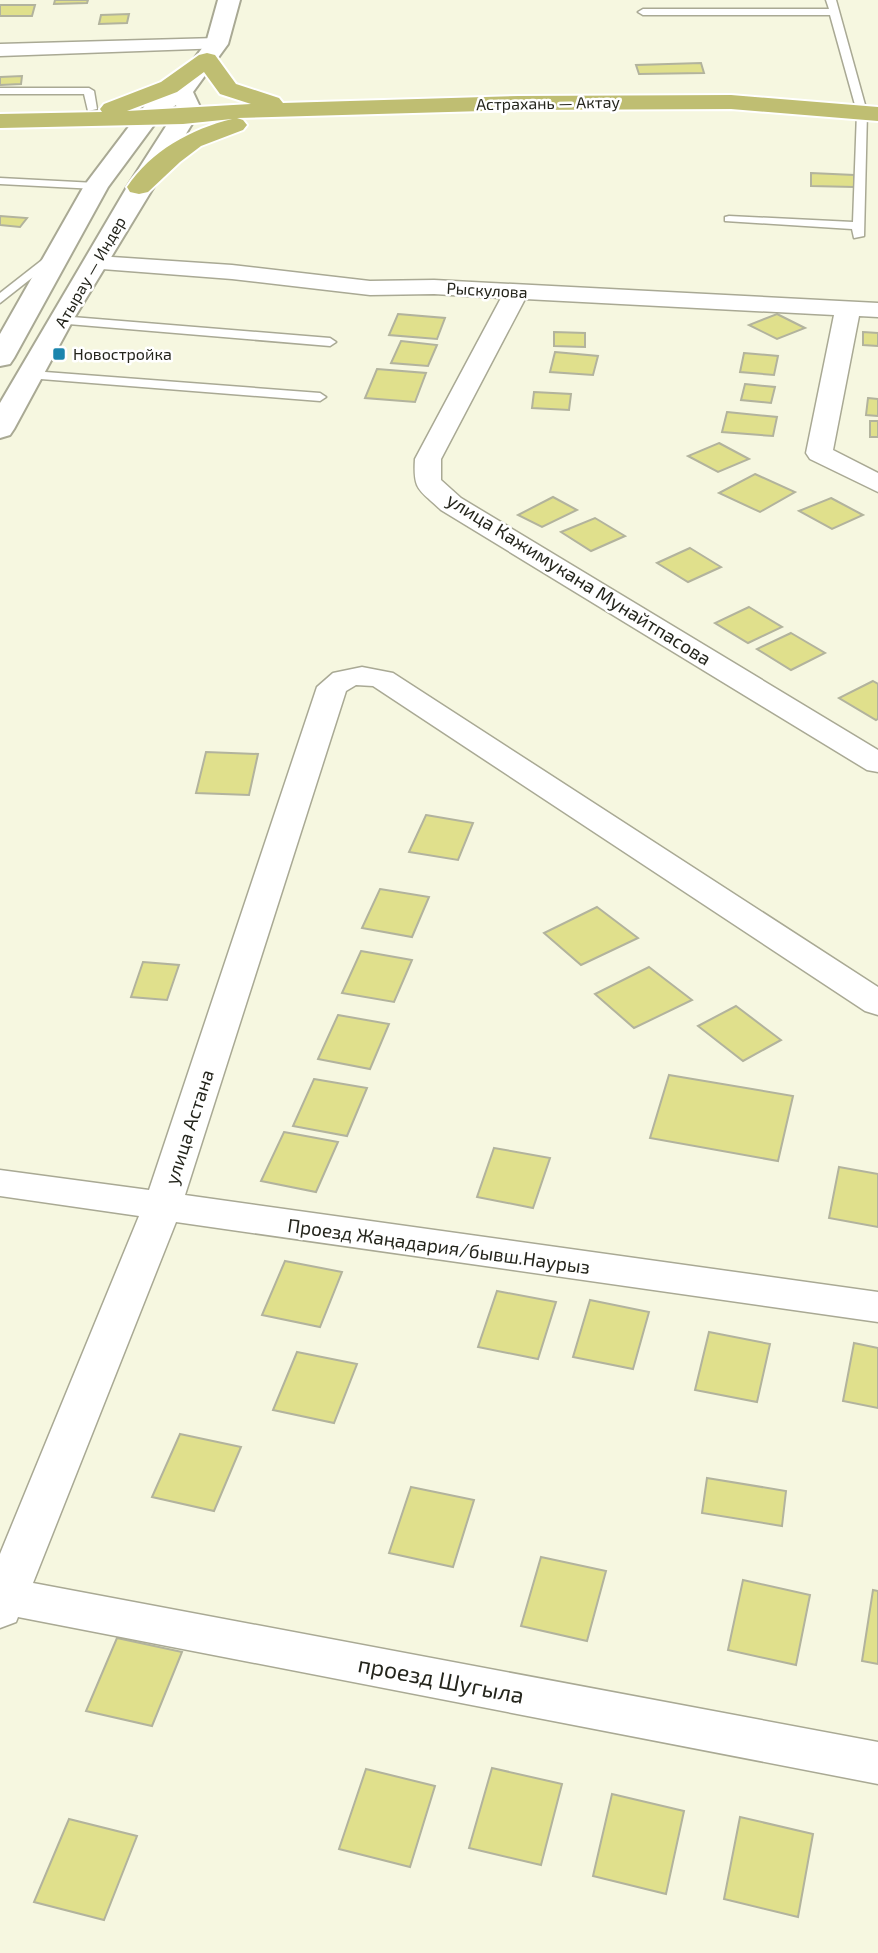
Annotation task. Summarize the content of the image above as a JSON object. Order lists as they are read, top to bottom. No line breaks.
{"streets":{"highway":["Астрахань — Актау"],"main road":["Атырау — Индер"],"street":["Рыскулова","улица Кажимукана Мунайтпасова","улица Астана","Проезд Жаңадария/бывш.Наурыз","проезд Шугыла"]},"crossings":[["Астрахань — Актау","Атырау — Индер"],["Атырау — Индер","Рыскулова"],["Рыскулова","улица Кажимукана Мунайтпасова"],["улица Астана","Проезд Жаңадария/бывш.Наурыз"],["улица Астана","проезд Шугыла"]],"places":{"transit":["Новостройка"]}}
